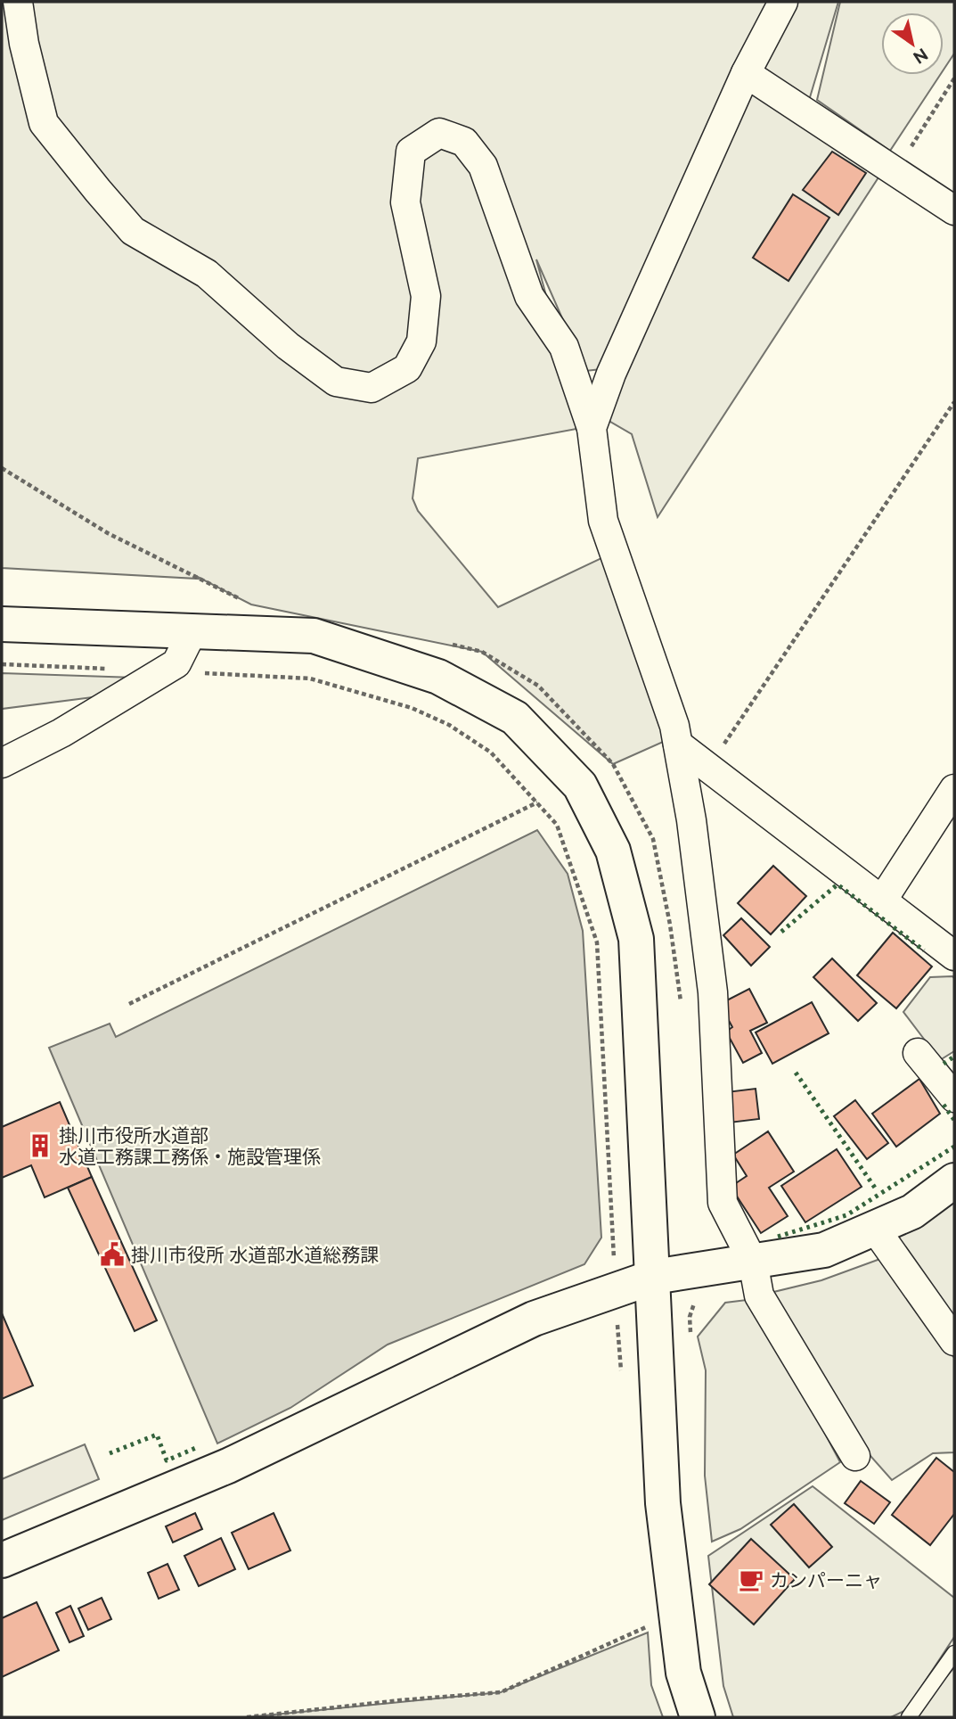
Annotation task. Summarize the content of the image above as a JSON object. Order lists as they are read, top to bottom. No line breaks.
{"places":{"building":["掛川市役所水道部 水道工務課工務係・施設管理係"],"public building":["掛川市役所 水道部水道総務課"],"cafe":["カンパーニャ"]},"north":"bottom right"}
